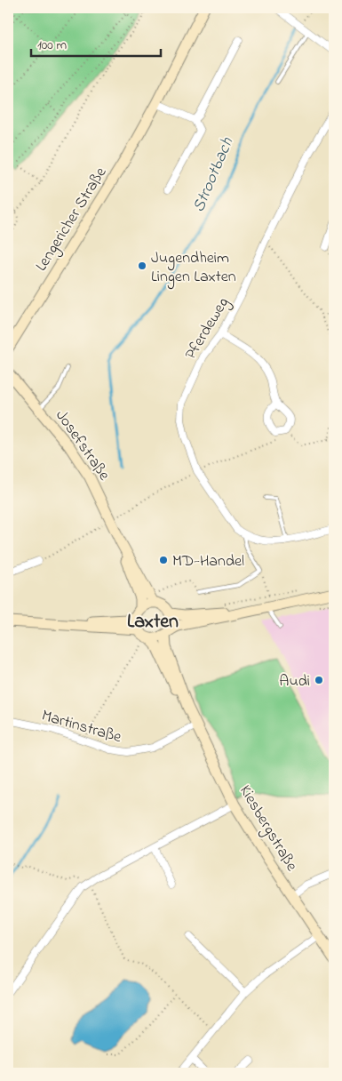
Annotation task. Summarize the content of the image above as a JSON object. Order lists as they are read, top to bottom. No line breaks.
{"streets":{"main road":["Lengericher Straße","Josefstraße","Kiesbergstraße"],"street":["Pferdeweg","Martinstraße"]},"crossings":[["Josefstraße","Kiesbergstraße"],["Martinstraße","Kiesbergstraße"]],"districts":["Laxten"],"water":["Strootbach"],"places":["Jugendheim Lingen Laxten","MD-Handel","Audi"],"scale_bar":"100 m"}
